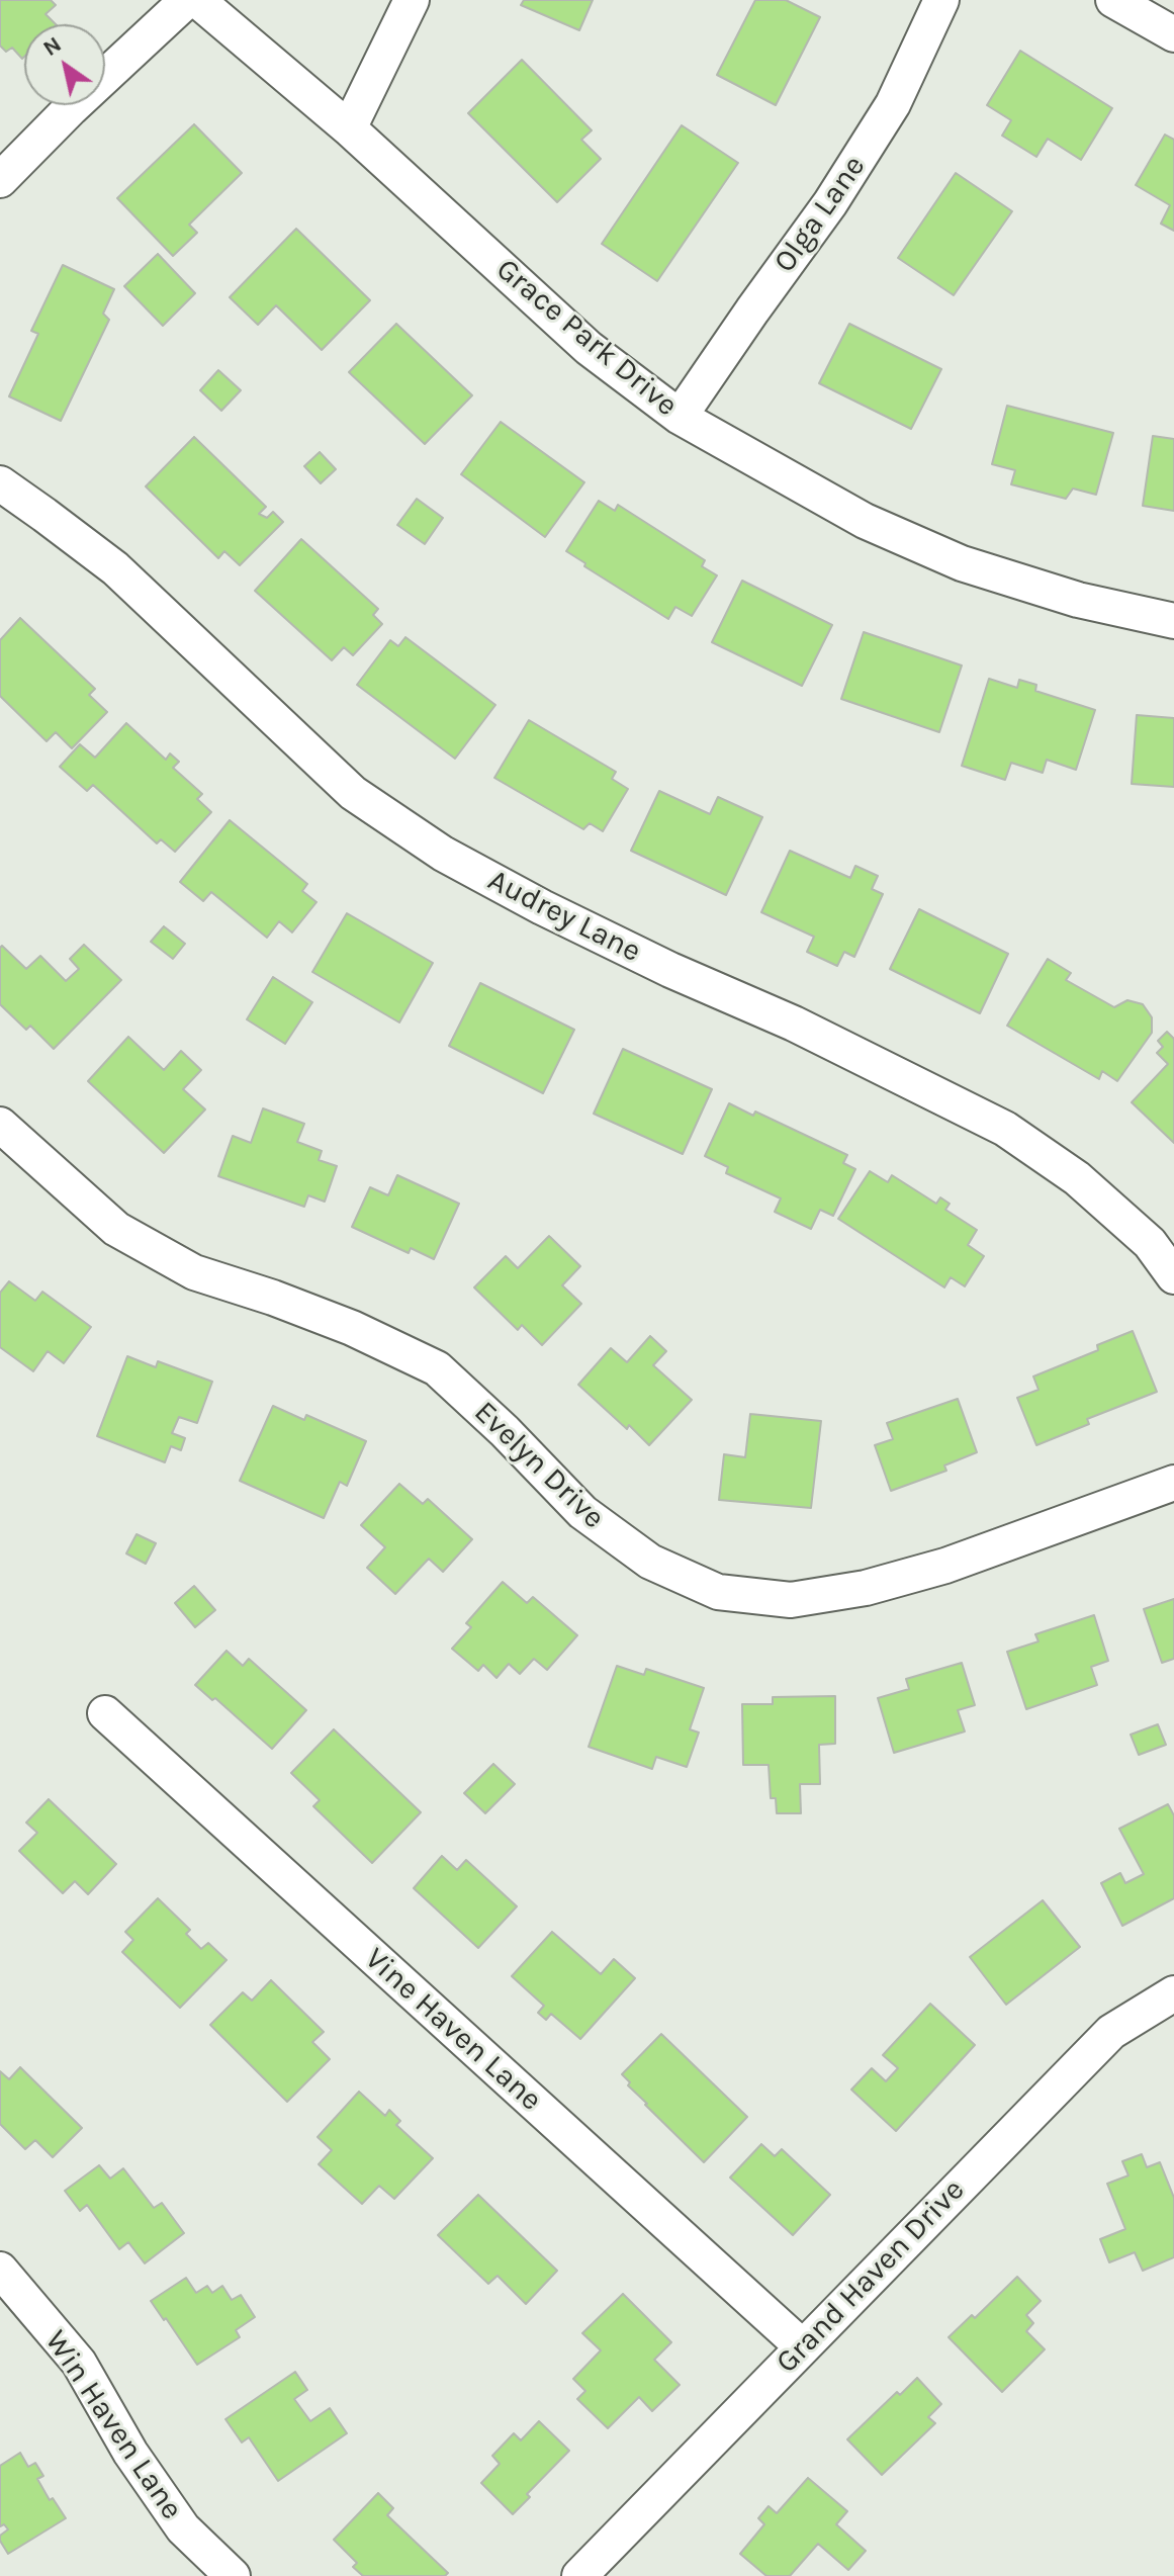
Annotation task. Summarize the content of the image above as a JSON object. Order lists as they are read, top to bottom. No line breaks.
{"streets":{"street":["Olga Lane","Grace Park Drive","Audrey Lane","Evelyn Drive","Vine Haven Lane","Grand Haven Drive","Win Haven Lane"]},"crossings":[["Olga Lane","Grace Park Drive"],["Vine Haven Lane","Grand Haven Drive"]],"north":"top left"}
